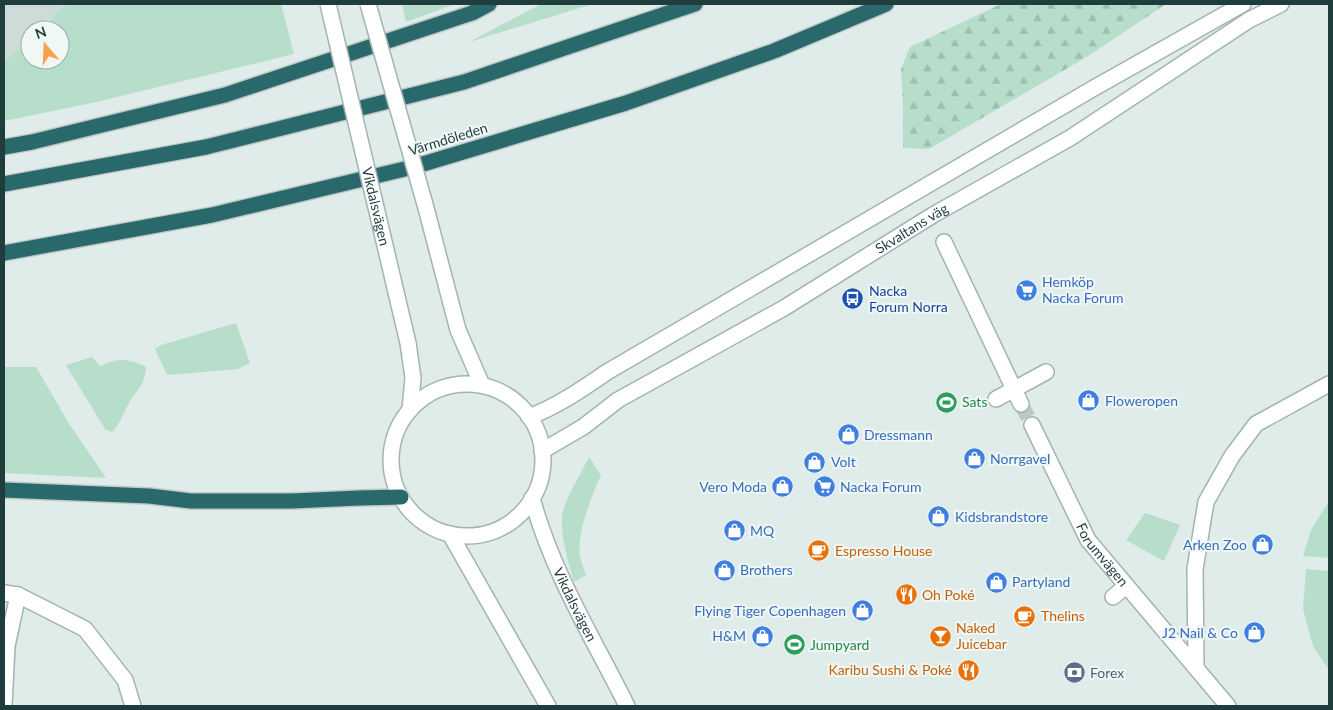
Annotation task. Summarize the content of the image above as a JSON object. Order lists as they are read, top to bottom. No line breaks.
{"streets":{"highway":["Värmdöleden"],"street":["Vikdalsvägen","Skvaltans väg","Forumvägen"]},"crossings":[["Vikdalsvägen","Skvaltans väg"]],"places":{"supermarket":["Hemköp Nacka Forum","Nacka Forum"],"bus stop":["Nacka Forum Norra"],"shop":["Floweropen","Dressmann","Norrgavel","Volt","Vero Moda","Kidsbrandstore","MQ","Arken Zoo","Brothers","Partyland","Flying Tiger Copenhagen","J2 Nail & Co","H&M"],"sports":["Sats","Jumpyard"],"cafe":["Espresso House","Thelins"],"restaurant":["Oh Poké","Karibu Sushi & Poké"],"bar":["Naked Juicebar"],"bank":["Forex"]},"north":"top"}
